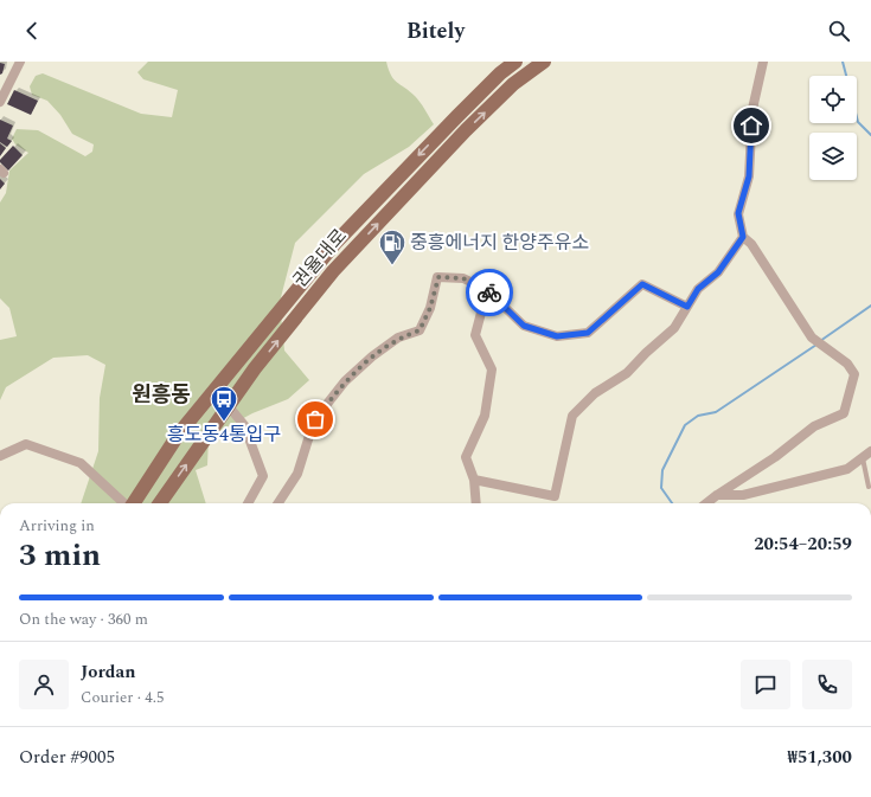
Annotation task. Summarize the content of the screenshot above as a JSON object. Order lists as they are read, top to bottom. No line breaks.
{"streets":{"main road":["권율대로"]},"districts":["원흥동"],"places":{"fuel station":["중흥에너지 한양주유소"],"bus stop":["흥도동4통입구"]},"page":{"header":"Bitely","heading":["3 min","Arriving in","20:54–20:59"],"panel":["Jordan","Courier · 4.5","Order #9005","₩51,300"],"bar":"On the way · 360 m"}}
